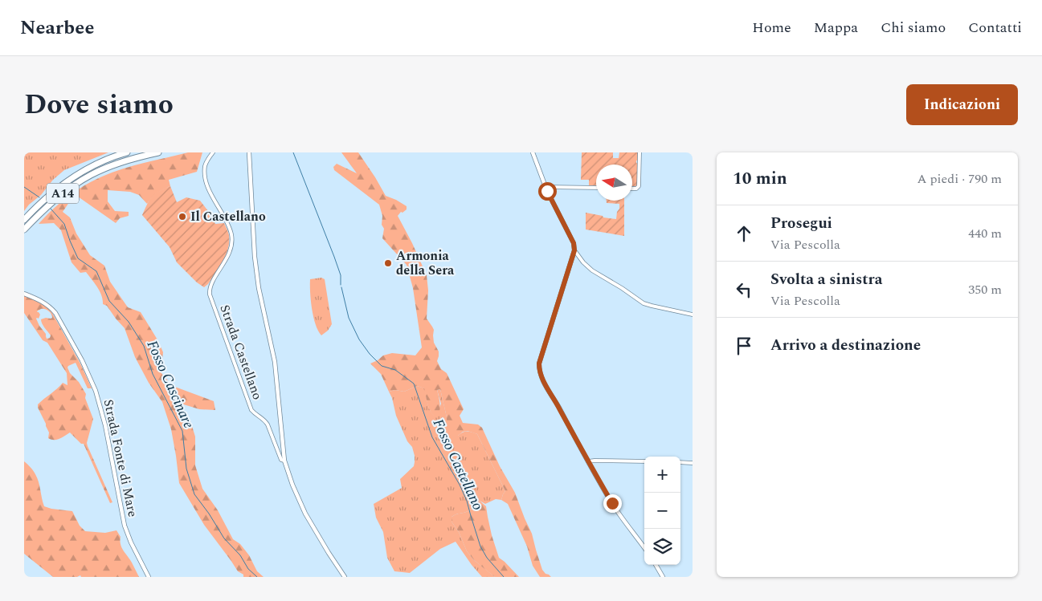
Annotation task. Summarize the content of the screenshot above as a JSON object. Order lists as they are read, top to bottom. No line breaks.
{"streets":{"highway":["A14"],"street":["Strada Castellano","Strada Fonte di Mare"]},"water":["Fosso Cascinare","Fosso Castellano"],"places":["Il Castellano","Armonia della Sera"],"north":"left","page":{"header":"Nearbee","nav":["Home","Mappa","Chi siamo","Contatti"],"title":"Dove siamo","buttons":"Indicazioni","heading":["10 min","A piedi · 790 m"],"list":[["Prosegui","Via Pescolla","440 m"],["Svolta a sinistra","Via Pescolla","350 m"],"Arrivo a destinazione"],"map_buttons":["+","−"]}}
